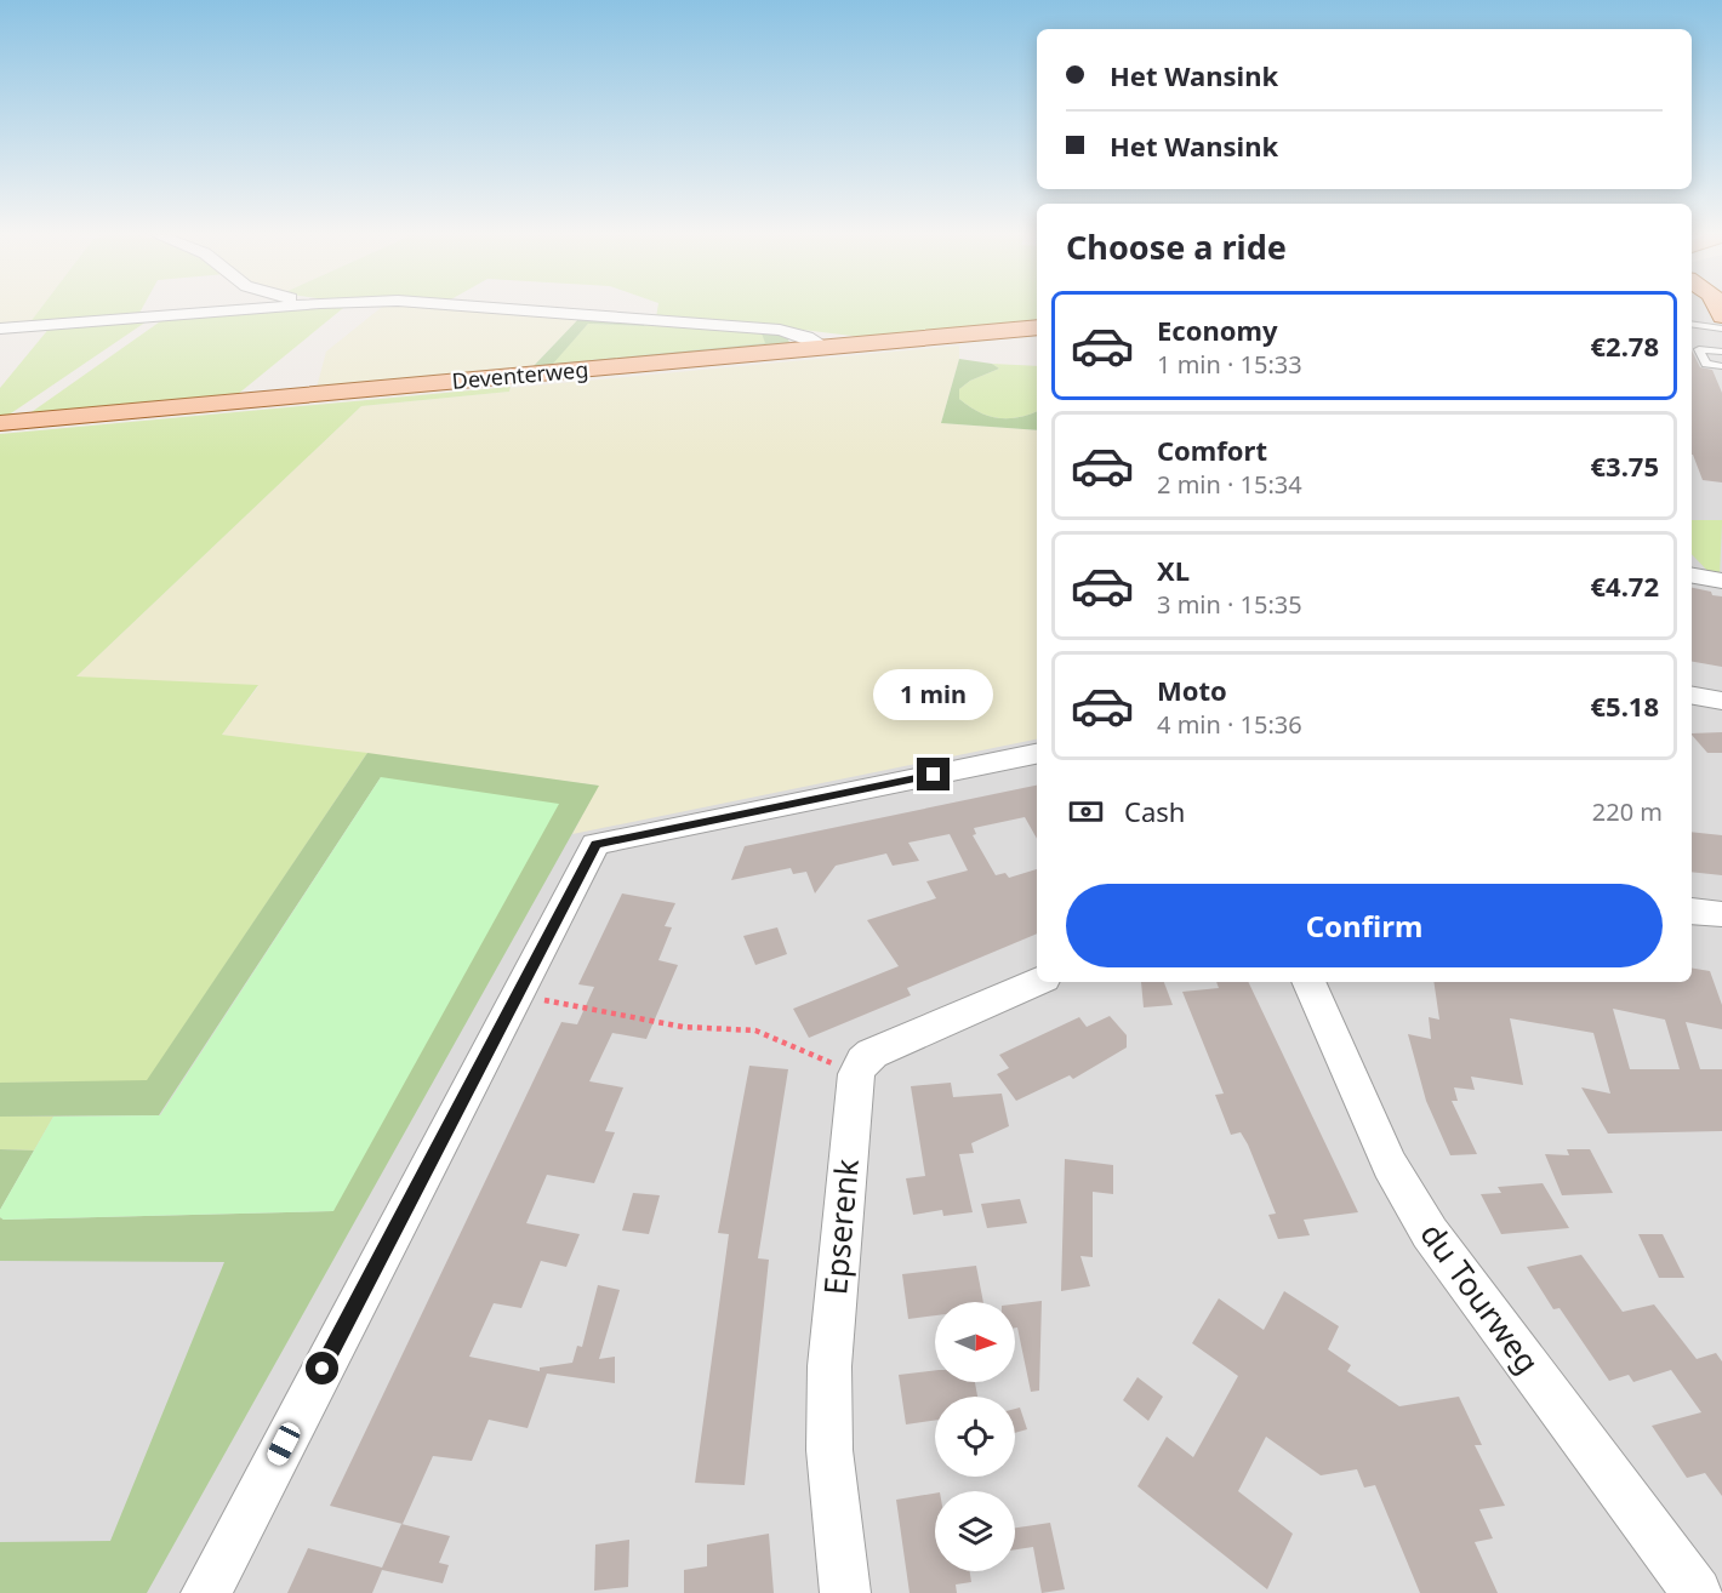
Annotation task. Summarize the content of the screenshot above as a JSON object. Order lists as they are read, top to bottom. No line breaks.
{"streets":{"main road":["Deventerweg"],"street":["Epserenk","du Tourweg"]},"north":"right","page":{"banner":["Het Wansink","Het Wansink"],"heading":"Choose a ride","list":[{"name":"Economy","note":"1 min · 15:33","value":"€2.78"},{"name":"Comfort","note":"2 min · 15:34","value":"€3.75"},{"name":"XL","note":"3 min · 15:35","value":"€4.72"},{"name":"Moto","note":"4 min · 15:36","value":"€5.18"}],"bubble":"1 min","pay":["Cash","220 m"],"buttons":"Confirm"}}
